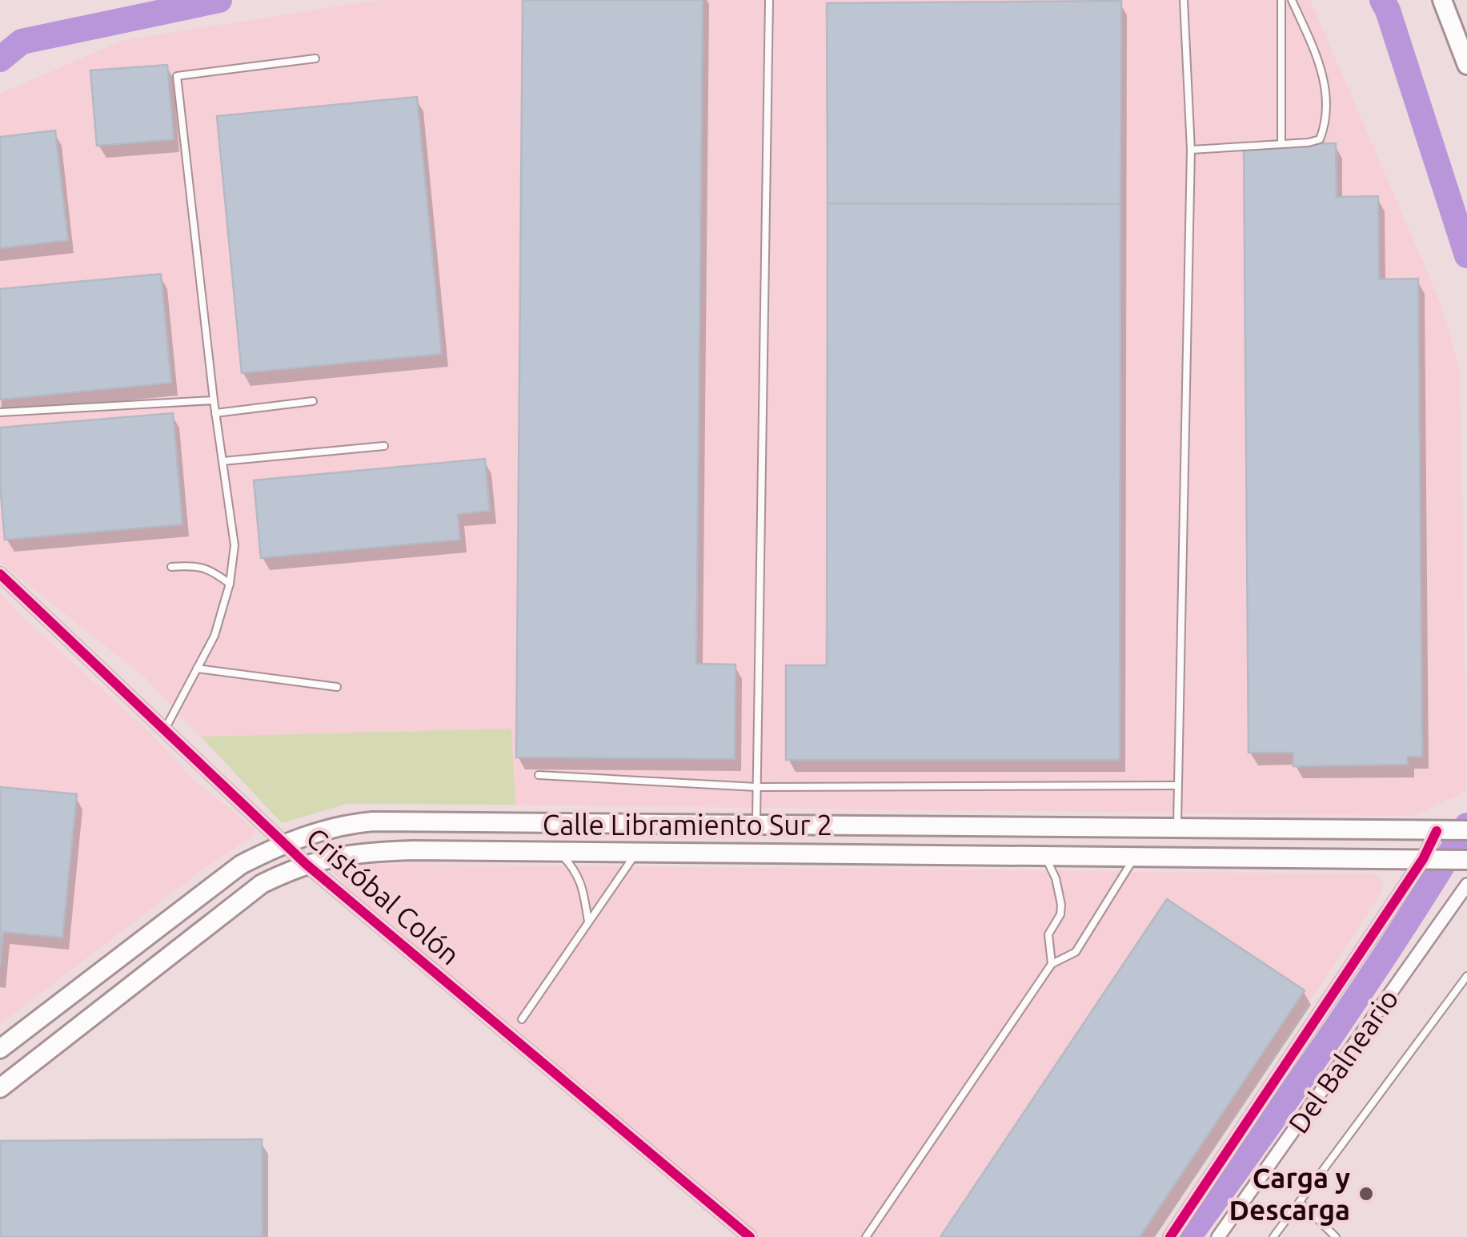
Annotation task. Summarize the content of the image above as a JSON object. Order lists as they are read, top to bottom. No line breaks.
{"streets":{"main road":["Calle Libramiento Sur 2"],"street":["Cristóbal Colón","Del Balneario"]},"crossings":[["Calle Libramiento Sur 2","Cristóbal Colón"]],"places":["Carga y Descarga"]}
